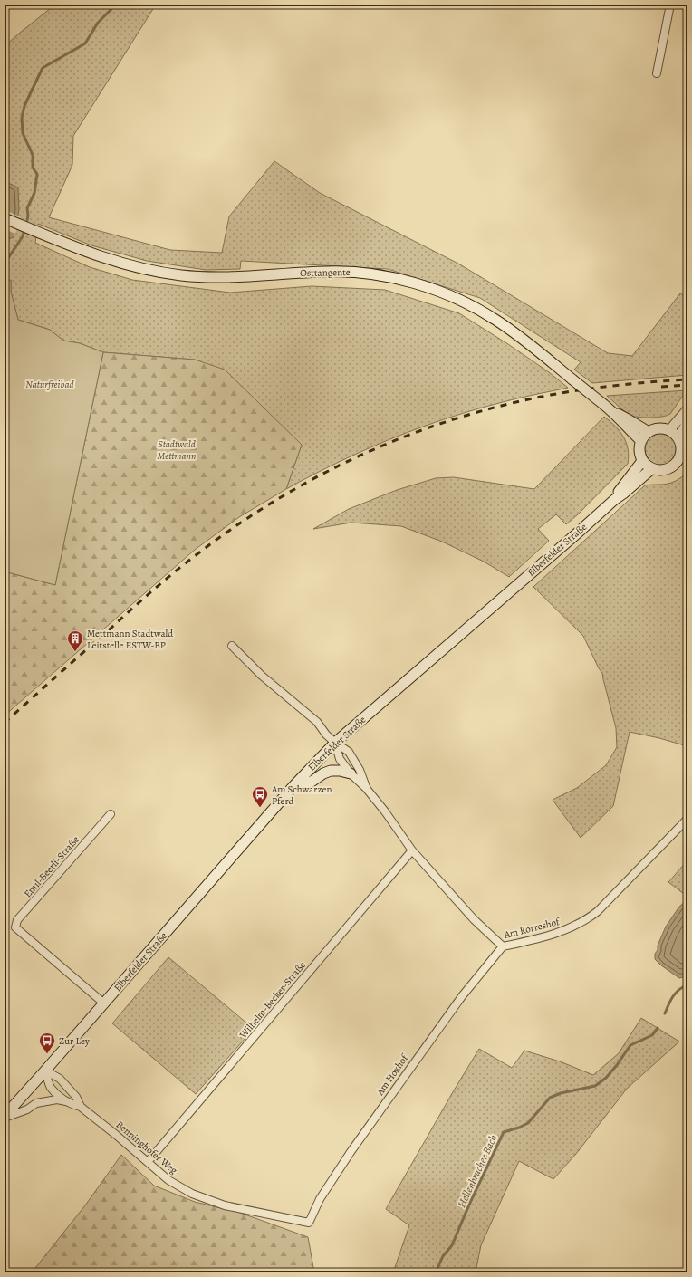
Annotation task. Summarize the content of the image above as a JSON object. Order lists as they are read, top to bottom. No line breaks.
{"streets":{"main road":["Osttangente","Elberfelder Straße"],"street":["Emil-Beerli-Straße","Am Korreshof","Wilhelm-Becker-Straße","Am Hoxhof","Benninghofer Weg"]},"crossings":[["Osttangente","Elberfelder Straße"],["Elberfelder Straße","Emil-Beerli-Straße"],["Elberfelder Straße","Am Korreshof"],["Elberfelder Straße","Benninghofer Weg"],["Am Korreshof","Wilhelm-Becker-Straße"],["Am Korreshof","Am Hoxhof"],["Wilhelm-Becker-Straße","Benninghofer Weg"],["Am Hoxhof","Benninghofer Weg"]],"water":["Hellenbrucher Bach"],"parks":["Naturfreibad","Stadtwald Mettmann"],"places":{"building":["Mettmann Stadtwald Leitstelle ESTW-BP"],"bus stop":["Am Schwarzen Pferd","Zur Ley"]}}
